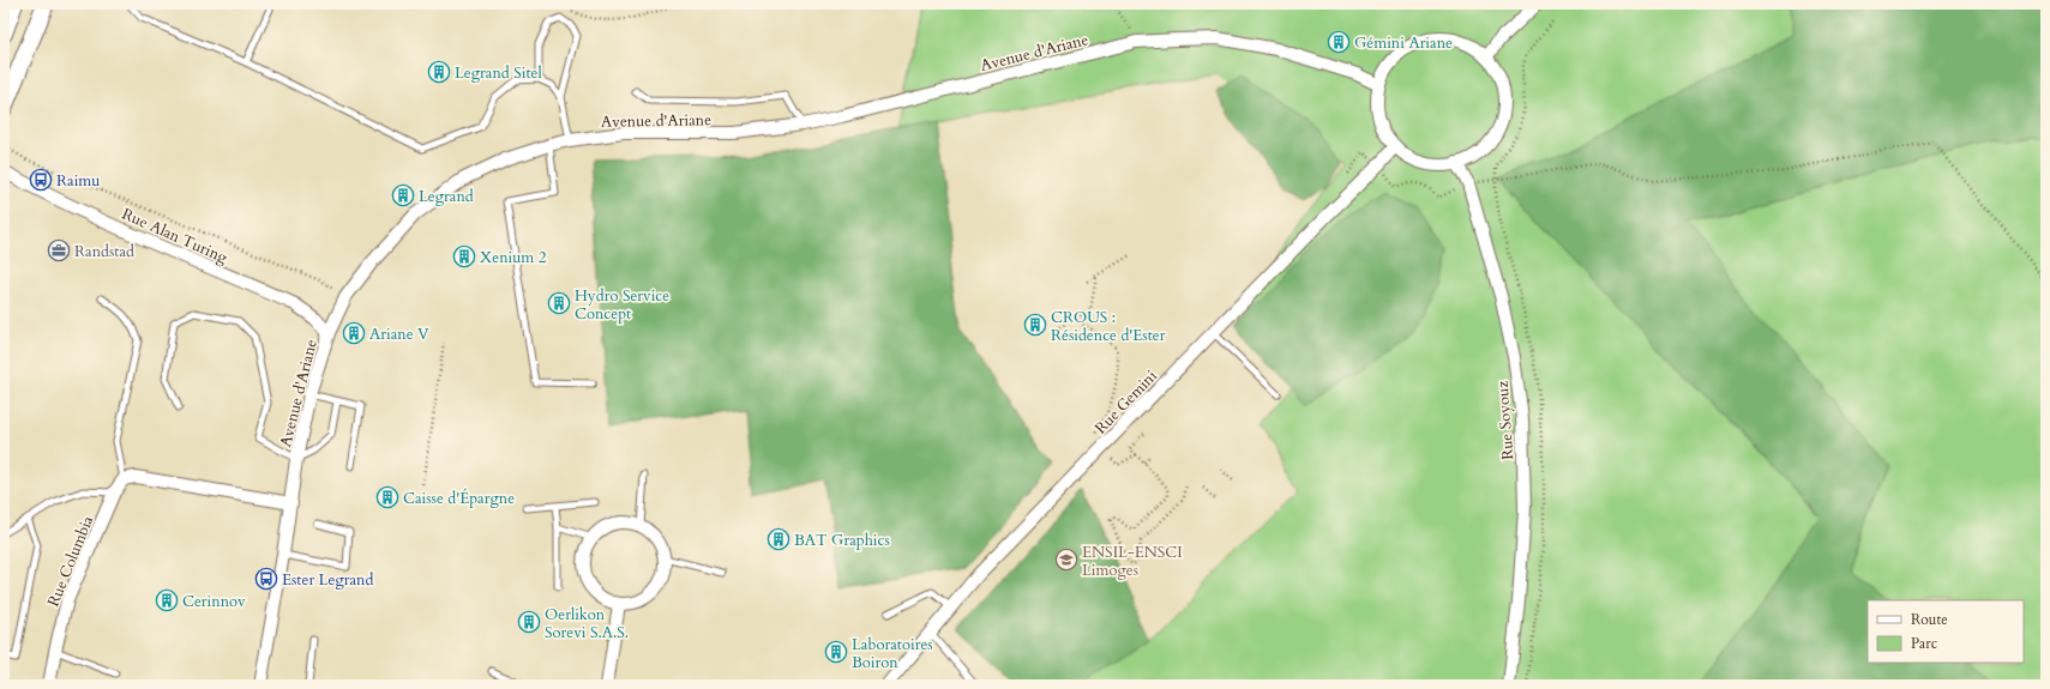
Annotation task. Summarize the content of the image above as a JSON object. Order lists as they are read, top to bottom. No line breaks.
{"streets":{"street":["Avenue d'Ariane","Rue Alan Turing","Rue Gemini","Rue Soyouz","Rue Columbia"]},"crossings":[["Avenue d'Ariane","Rue Alan Turing"],["Avenue d'Ariane","Rue Gemini"],["Avenue d'Ariane","Rue Soyouz"],["Rue Gemini","Rue Soyouz"]],"places":{"building":["Gémini Ariane","Legrand Sitel","Legrand","Xenium 2","Hydro Service Concept","CROUS : Résidence d'Ester","Ariane V","Caisse d'Épargne","BAT Graphics","Cerinnov","Oerlikon Sorevi S.A.S.","Laboratoires Boiron"],"bus stop":["Raimu","Ester Legrand"],"office":["Randstad"],"school or university":["ENSIL-ENSCI Limoges"]},"legend":["Route","Parc"]}
